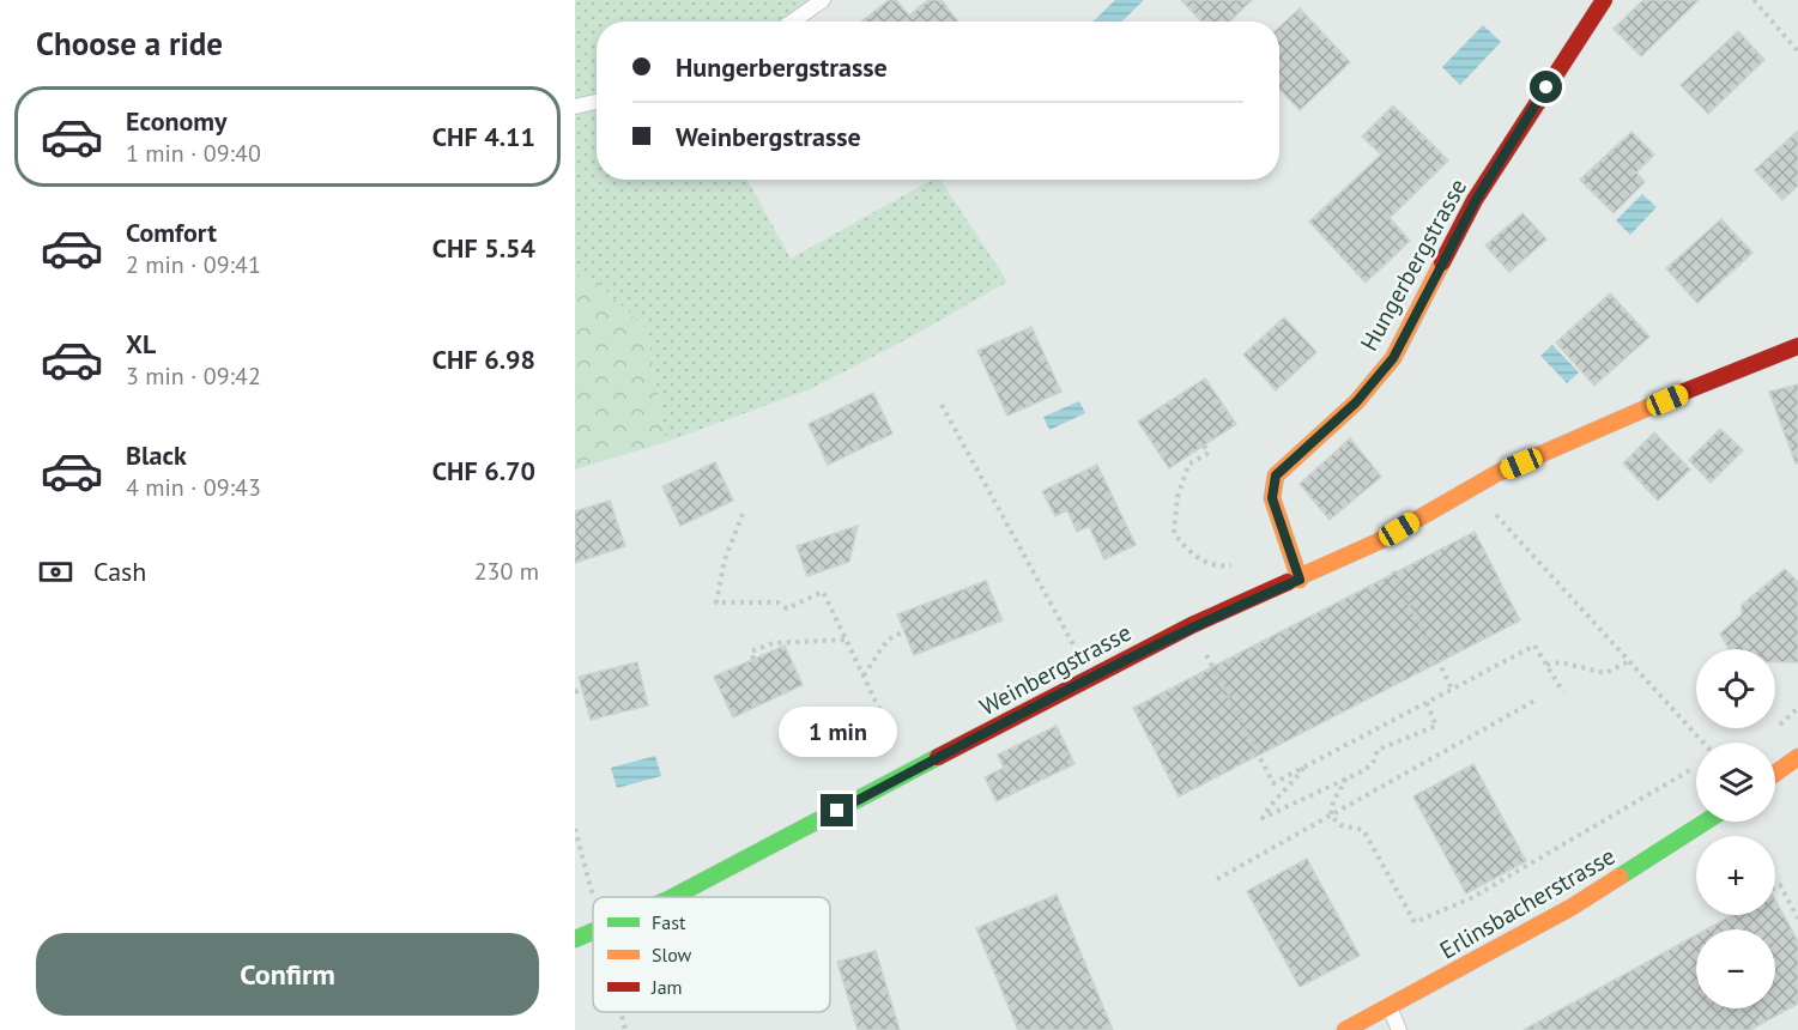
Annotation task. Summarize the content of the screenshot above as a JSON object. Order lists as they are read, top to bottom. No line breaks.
{"streets":{"street":["Hungerbergstrasse","Weinbergstrasse","Erlinsbacherstrasse"]},"crossings":[["Hungerbergstrasse","Weinbergstrasse"]],"legend":["Fast","Slow","Jam"],"page":{"heading":"Choose a ride","banner":["Hungerbergstrasse","Weinbergstrasse"],"list":[{"name":"Economy","note":"1 min · 09:40","value":"CHF 4.11"},{"name":"Comfort","note":"2 min · 09:41","value":"CHF 5.54"},{"name":"XL","note":"3 min · 09:42","value":"CHF 6.98"},{"name":"Black","note":"4 min · 09:43","value":"CHF 6.70"}],"pay":["Cash","230 m"],"map_buttons":["+","−"],"bubble":"1 min","buttons":"Confirm"}}
